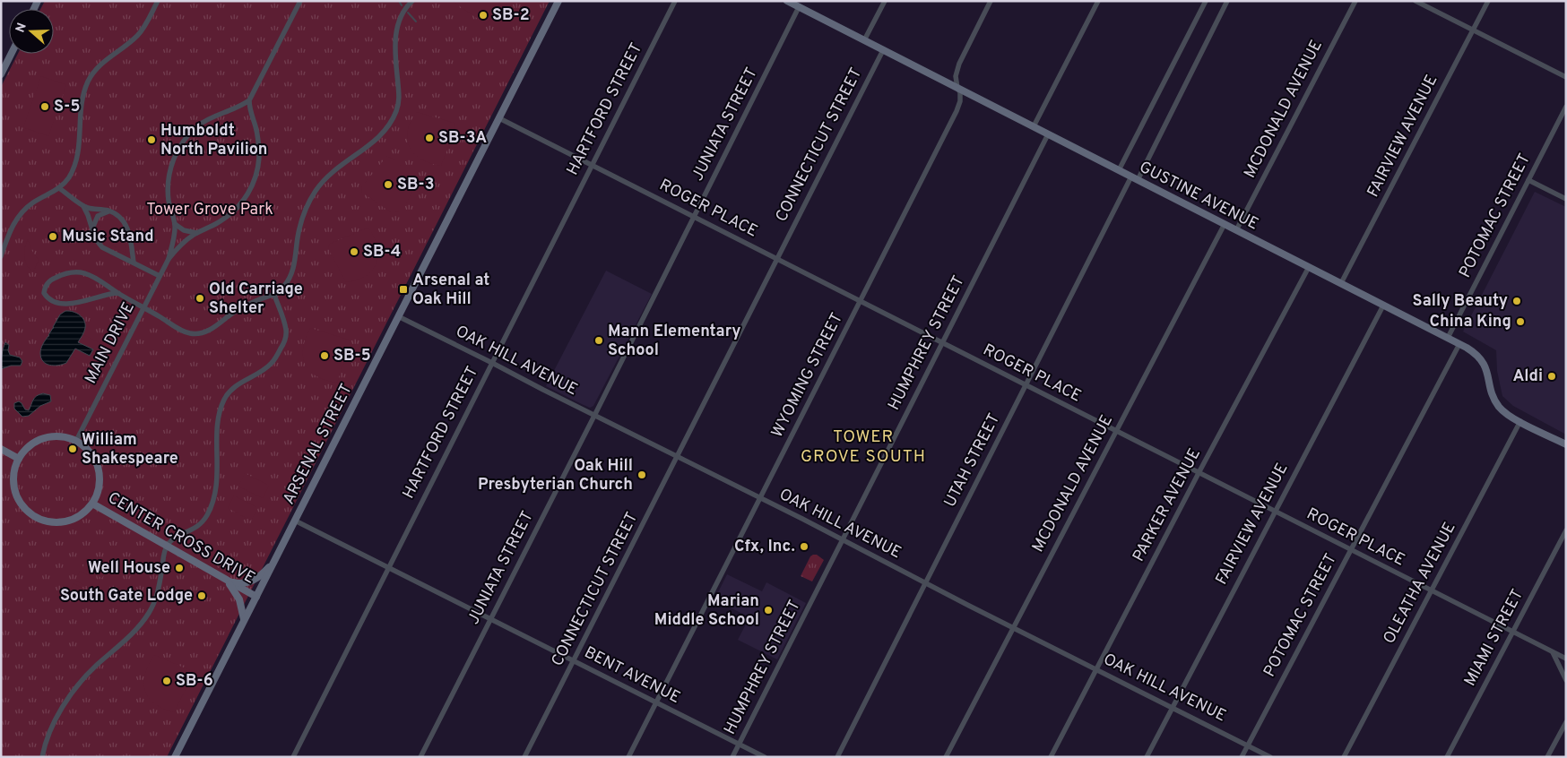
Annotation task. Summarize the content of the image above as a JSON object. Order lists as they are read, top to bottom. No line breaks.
{"streets":{"street":["HARTFORD STREET","MCDONALD AVENUE","JUNIATA STREET","FAIRVIEW AVENUE","CONNECTICUT STREET","GUSTINE AVENUE","ROGER PLACE","POTOMAC STREET","MAIN DRIVE","HUMPHREY STREET","OAK HILL AVENUE","WYOMING STREET","ARSENAL STREET","UTAH STREET","PARKER AVENUE","CENTER CROSS DRIVE","OLEATHA AVENUE","MIAMI STREET","BENT AVENUE"]},"crossings":[["HARTFORD STREET","ROGER PLACE"],["HARTFORD STREET","OAK HILL AVENUE"],["HARTFORD STREET","BENT AVENUE"],["MCDONALD AVENUE","GUSTINE AVENUE"],["MCDONALD AVENUE","ROGER PLACE"],["MCDONALD AVENUE","OAK HILL AVENUE"],["JUNIATA STREET","GUSTINE AVENUE"],["JUNIATA STREET","ROGER PLACE"],["JUNIATA STREET","OAK HILL AVENUE"],["JUNIATA STREET","BENT AVENUE"],["FAIRVIEW AVENUE","GUSTINE AVENUE"],["FAIRVIEW AVENUE","ROGER PLACE"],["FAIRVIEW AVENUE","OAK HILL AVENUE"],["CONNECTICUT STREET","GUSTINE AVENUE"],["CONNECTICUT STREET","ROGER PLACE"],["CONNECTICUT STREET","OAK HILL AVENUE"],["CONNECTICUT STREET","BENT AVENUE"],["GUSTINE AVENUE","POTOMAC STREET"],["GUSTINE AVENUE","HUMPHREY STREET"],["GUSTINE AVENUE","WYOMING STREET"],["GUSTINE AVENUE","UTAH STREET"],["GUSTINE AVENUE","PARKER AVENUE"],["GUSTINE AVENUE","OLEATHA AVENUE"],["ROGER PLACE","POTOMAC STREET"],["ROGER PLACE","HUMPHREY STREET"],["ROGER PLACE","WYOMING STREET"],["ROGER PLACE","ARSENAL STREET"],["ROGER PLACE","UTAH STREET"],["ROGER PLACE","PARKER AVENUE"],["ROGER PLACE","OLEATHA AVENUE"],["ROGER PLACE","MIAMI STREET"],["POTOMAC STREET","OAK HILL AVENUE"],["MAIN DRIVE","CENTER CROSS DRIVE"],["HUMPHREY STREET","OAK HILL AVENUE"],["HUMPHREY STREET","BENT AVENUE"],["OAK HILL AVENUE","WYOMING STREET"],["OAK HILL AVENUE","ARSENAL STREET"],["OAK HILL AVENUE","UTAH STREET"],["OAK HILL AVENUE","PARKER AVENUE"],["WYOMING STREET","BENT AVENUE"],["ARSENAL STREET","CENTER CROSS DRIVE"],["ARSENAL STREET","BENT AVENUE"]],"districts":["TOWER GROVE SOUTH"],"parks":["Tower Grove Park"],"places":{"other":["SB-2","S-5","SB-3A","Humboldt North Pavilion","SB-3","Music Stand","SB-4","Old Carriage Shelter","Sally Beauty","China King","Mann Elementary School","SB-5","Aldi","William Shakespeare","Oak Hill Presbyterian Church","Cfx, Inc.","Well House","South Gate Lodge","Marian Middle School","SB-6"],"transit":["Arsenal at Oak Hill"]},"north":"left"}
